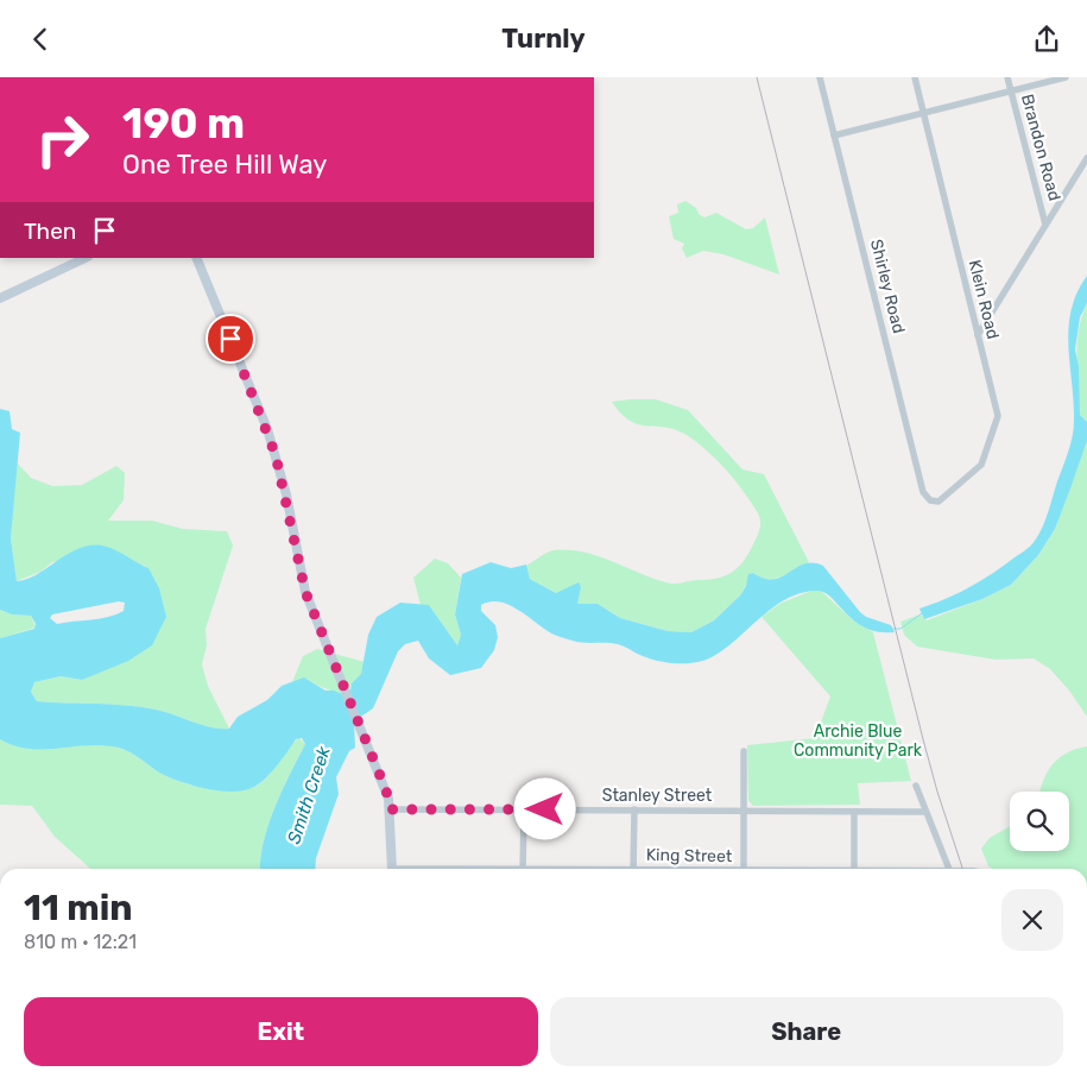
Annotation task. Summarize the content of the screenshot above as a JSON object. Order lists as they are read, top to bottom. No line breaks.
{"streets":{"street":["Brandon Road","Shirley Road","Klein Road","Stanley Street"]},"crossings":[["Shirley Road","Klein Road"]],"water":["Smith Creek"],"parks":["Archie Blue Community Park"],"page":{"header":"Turnly","turn":["190 m","One Tree Hill Way"],"then":"Then","heading":["11 min","810 m · 12:21"],"buttons":["Exit","Share"]}}
